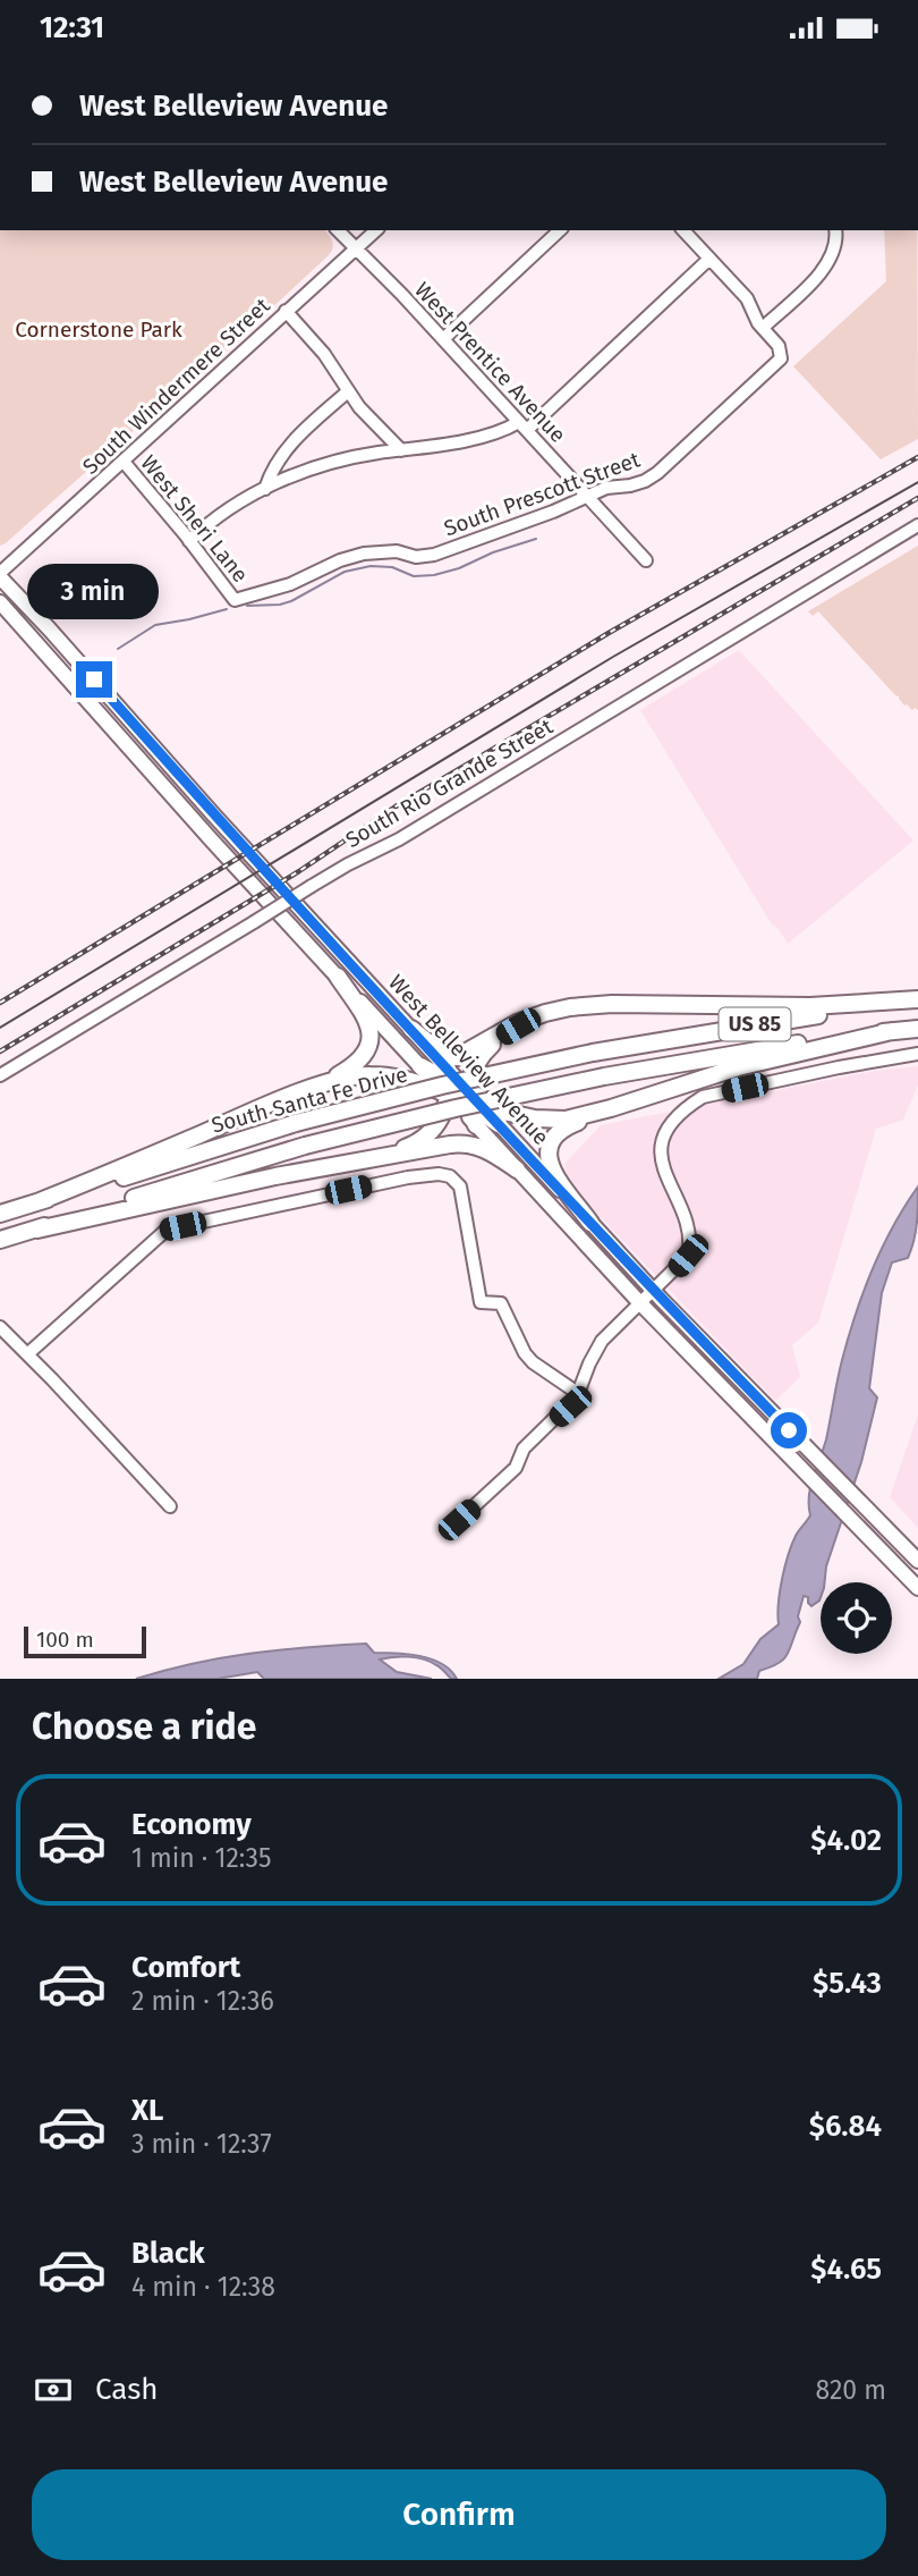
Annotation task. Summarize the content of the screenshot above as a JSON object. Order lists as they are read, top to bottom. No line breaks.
{"streets":{"highway":["US 85","South Santa Fe Drive"],"main road":["West Belleview Avenue"],"street":["West Prentice Avenue","South Windermere Street","South Prescott Street","West Sheri Lane","South Rio Grande Street"]},"crossings":[["West Prentice Avenue","South Windermere Street"],["West Prentice Avenue","South Prescott Street"],["South Windermere Street","West Sheri Lane"],["South Windermere Street","West Belleview Avenue"],["South Prescott Street","West Sheri Lane"]],"parks":["Cornerstone Park"],"scale_bar":"100 m","page":{"status":"12:31","banner":["West Belleview Avenue","West Belleview Avenue"],"bubble":"3 min","scale":"100 m","heading":"Choose a ride","list":[{"name":"Economy","note":"1 min · 12:35","value":"$4.02"},{"name":"Comfort","note":"2 min · 12:36","value":"$5.43"},{"name":"XL","note":"3 min · 12:37","value":"$6.84"},{"name":"Black","note":"4 min · 12:38","value":"$4.65"}],"pay":["Cash","820 m"],"buttons":"Confirm"}}
